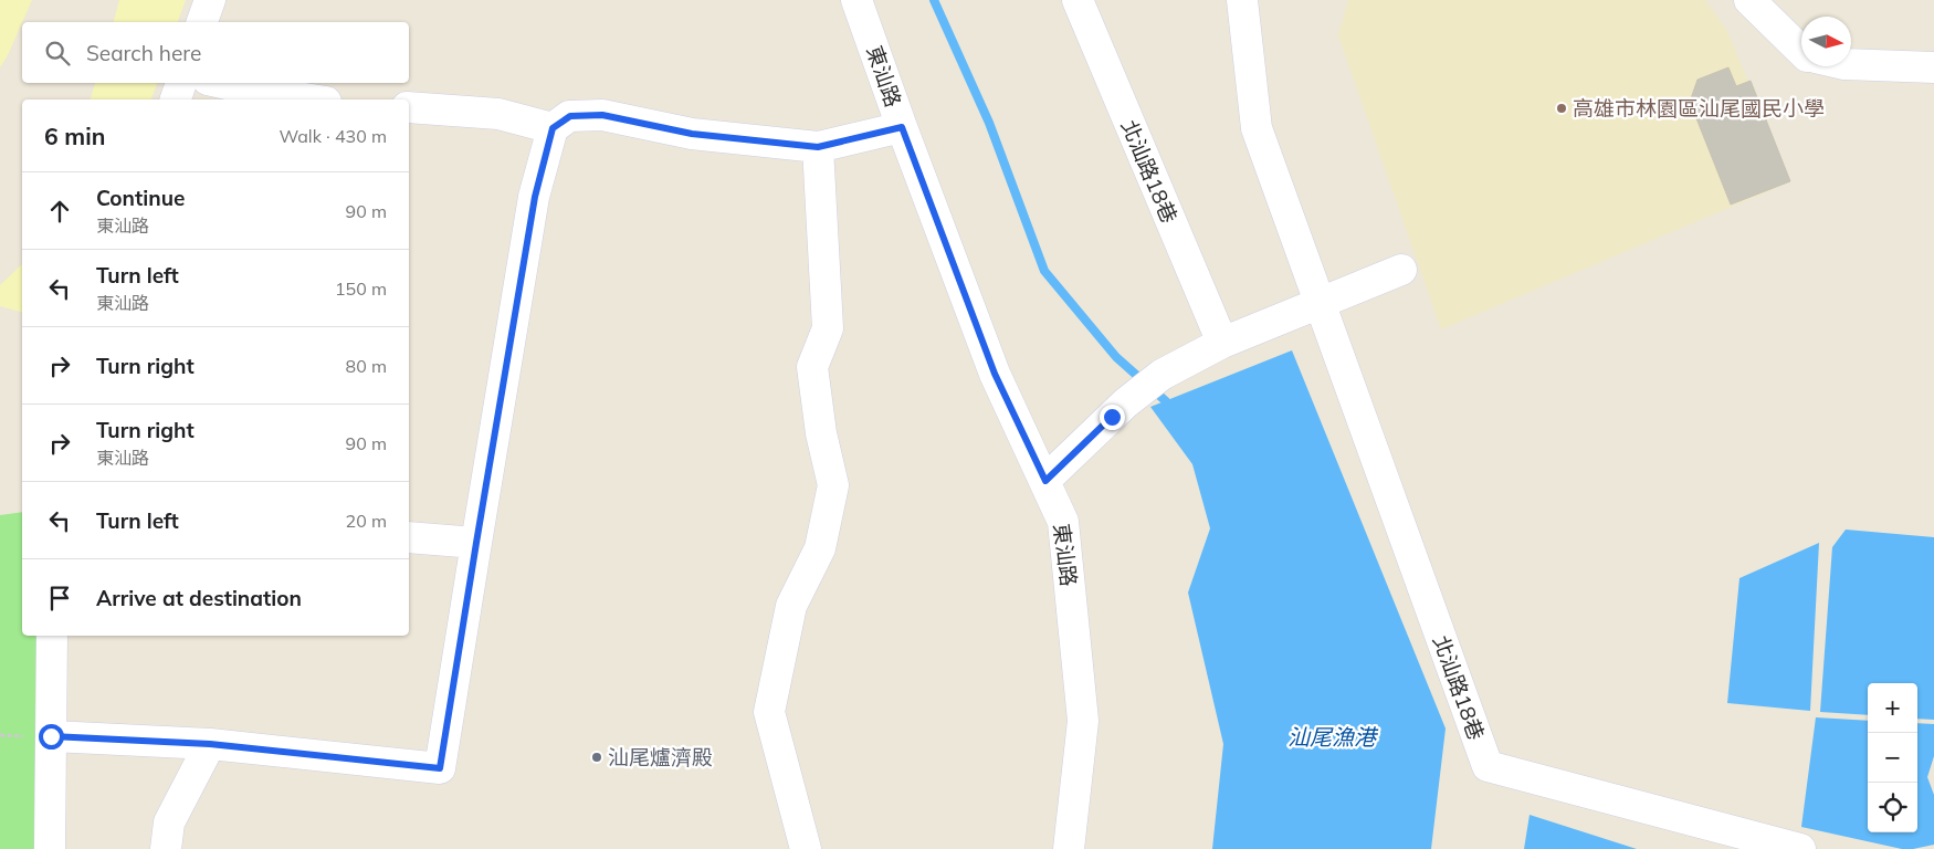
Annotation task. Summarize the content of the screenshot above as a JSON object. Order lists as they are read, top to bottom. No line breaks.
{"streets":{"street":["東汕路","北汕路18巷"]},"water":["汕尾漁港"],"places":["高雄市林園區汕尾國民小學","汕尾爐濟殿"],"north":"right","page":{"search":"Search here","heading":["6 min","Walk · 430 m"],"list":[["Continue","東汕路","90 m"],["Turn left","東汕路","150 m"],["Turn right","80 m"],["Turn right","東汕路","90 m"],["Turn left","20 m"],"Arrive at destination"],"map_buttons":["+","−"]}}
